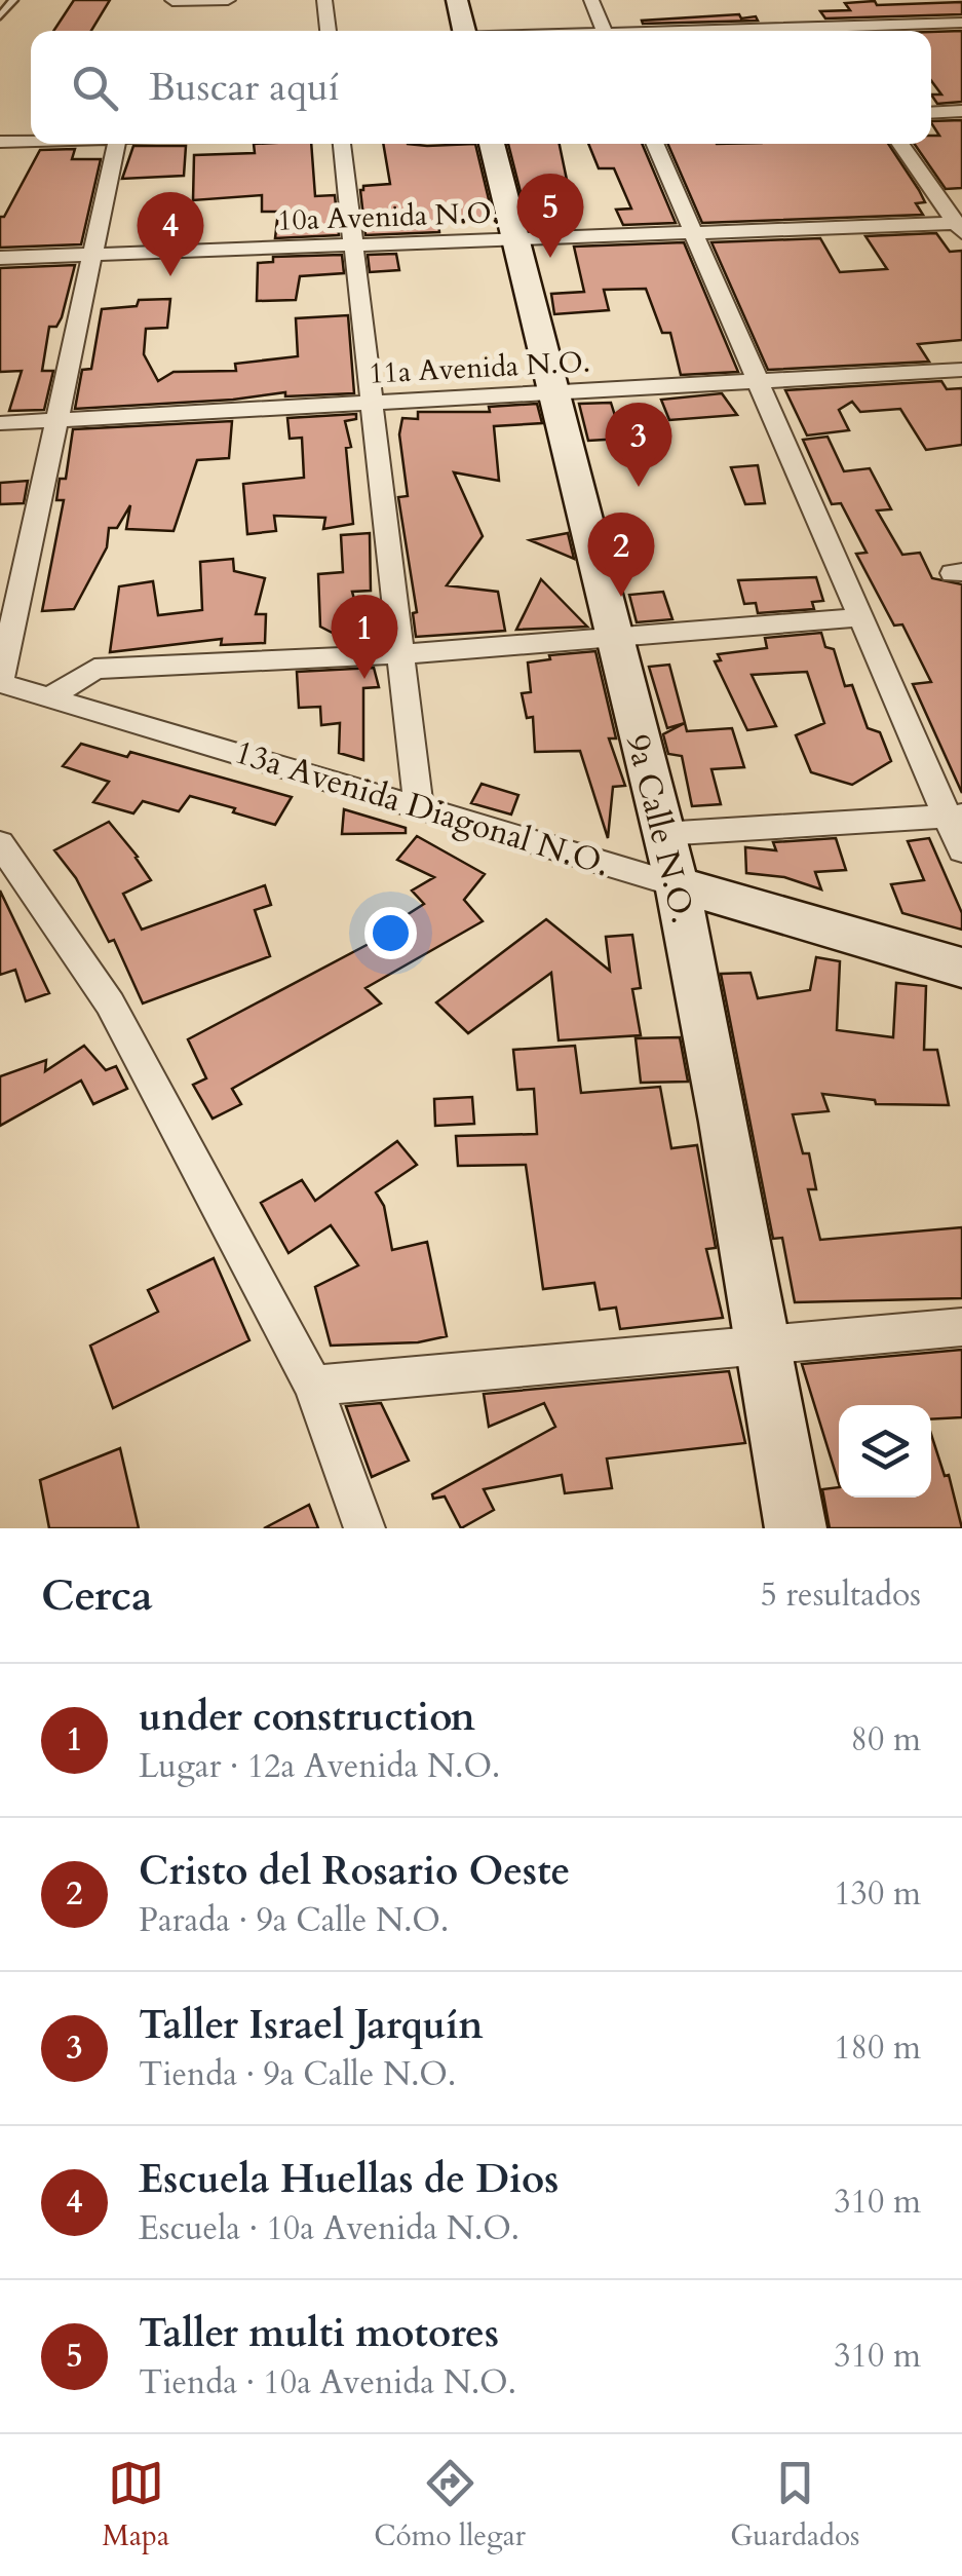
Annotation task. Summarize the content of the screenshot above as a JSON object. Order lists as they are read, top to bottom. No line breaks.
{"streets":{"street":["10a Avenida N.O.","11a Avenida N.O.","13a Avenida Diagonal N.O.","9a Calle N.O."]},"crossings":[["10a Avenida N.O.","9a Calle N.O."],["11a Avenida N.O.","9a Calle N.O."],["13a Avenida Diagonal N.O.","9a Calle N.O."]],"page":{"search":"Buscar aquí","pins":["5","4","3","2","1"],"heading":["Cerca","5 resultados"],"list":[{"mark":"1","name":"under construction","note":"Lugar · 12a Avenida N.O.","value":"80 m"},{"mark":"2","name":"Cristo del Rosario Oeste","note":"Parada · 9a Calle N.O.","value":"130 m"},{"mark":"3","name":"Taller Israel Jarquín","note":"Tienda · 9a Calle N.O.","value":"180 m"},{"mark":"4","name":"Escuela Huellas de Dios","note":"Escuela · 10a Avenida N.O.","value":"310 m"},{"mark":"5","name":"Taller multi motores","note":"Tienda · 10a Avenida N.O.","value":"310 m"}],"nav":["Mapa","Cómo llegar","Guardados"]}}
